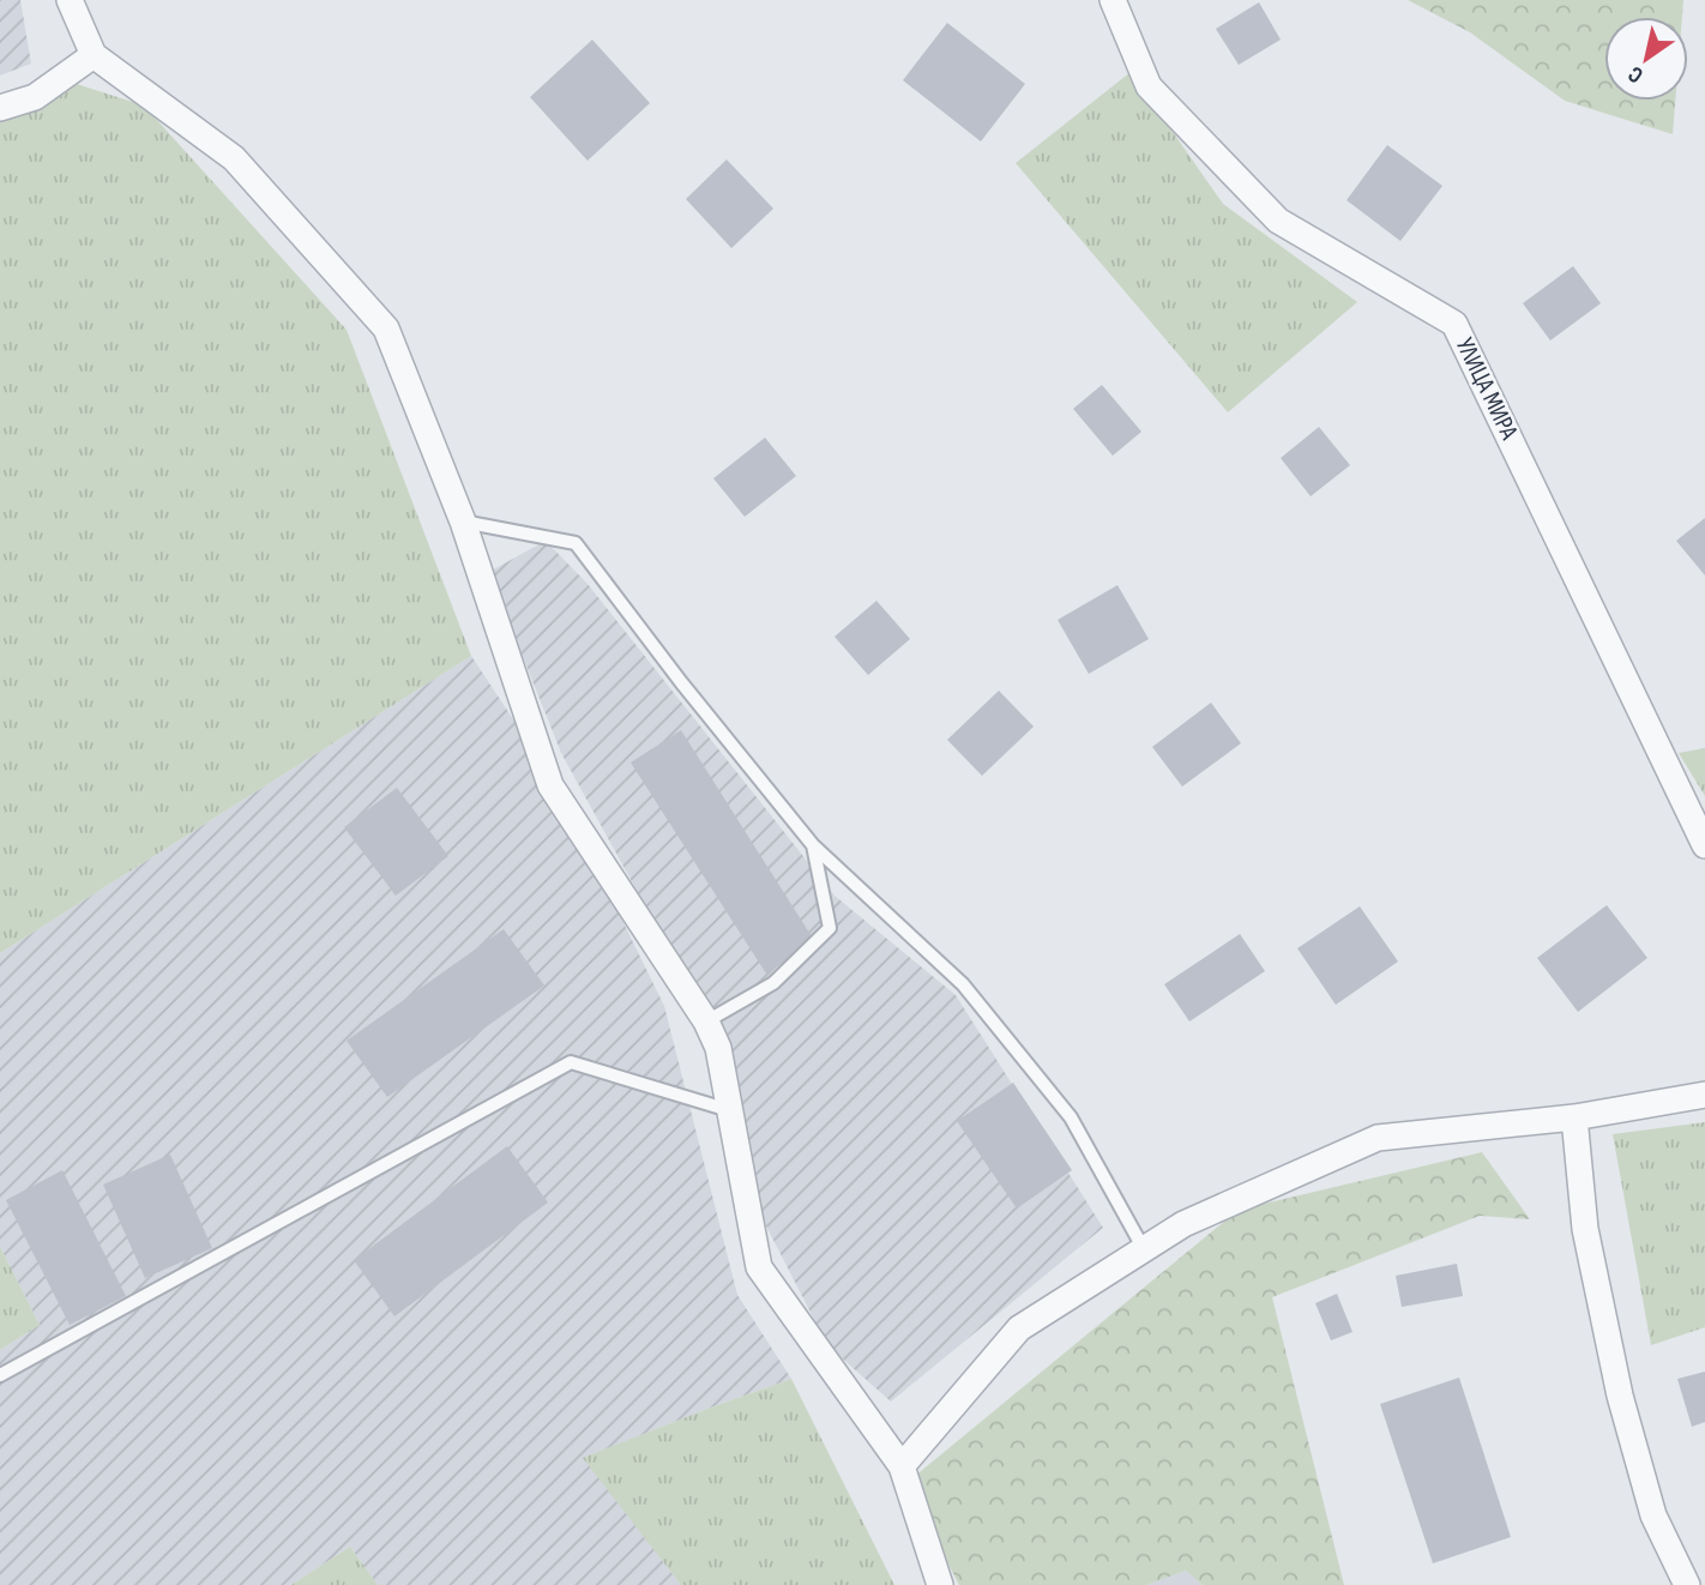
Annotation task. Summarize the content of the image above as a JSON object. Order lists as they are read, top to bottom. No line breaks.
{"streets":{"street":["УЛИЦА МИРА"]},"north":"bottom left"}
